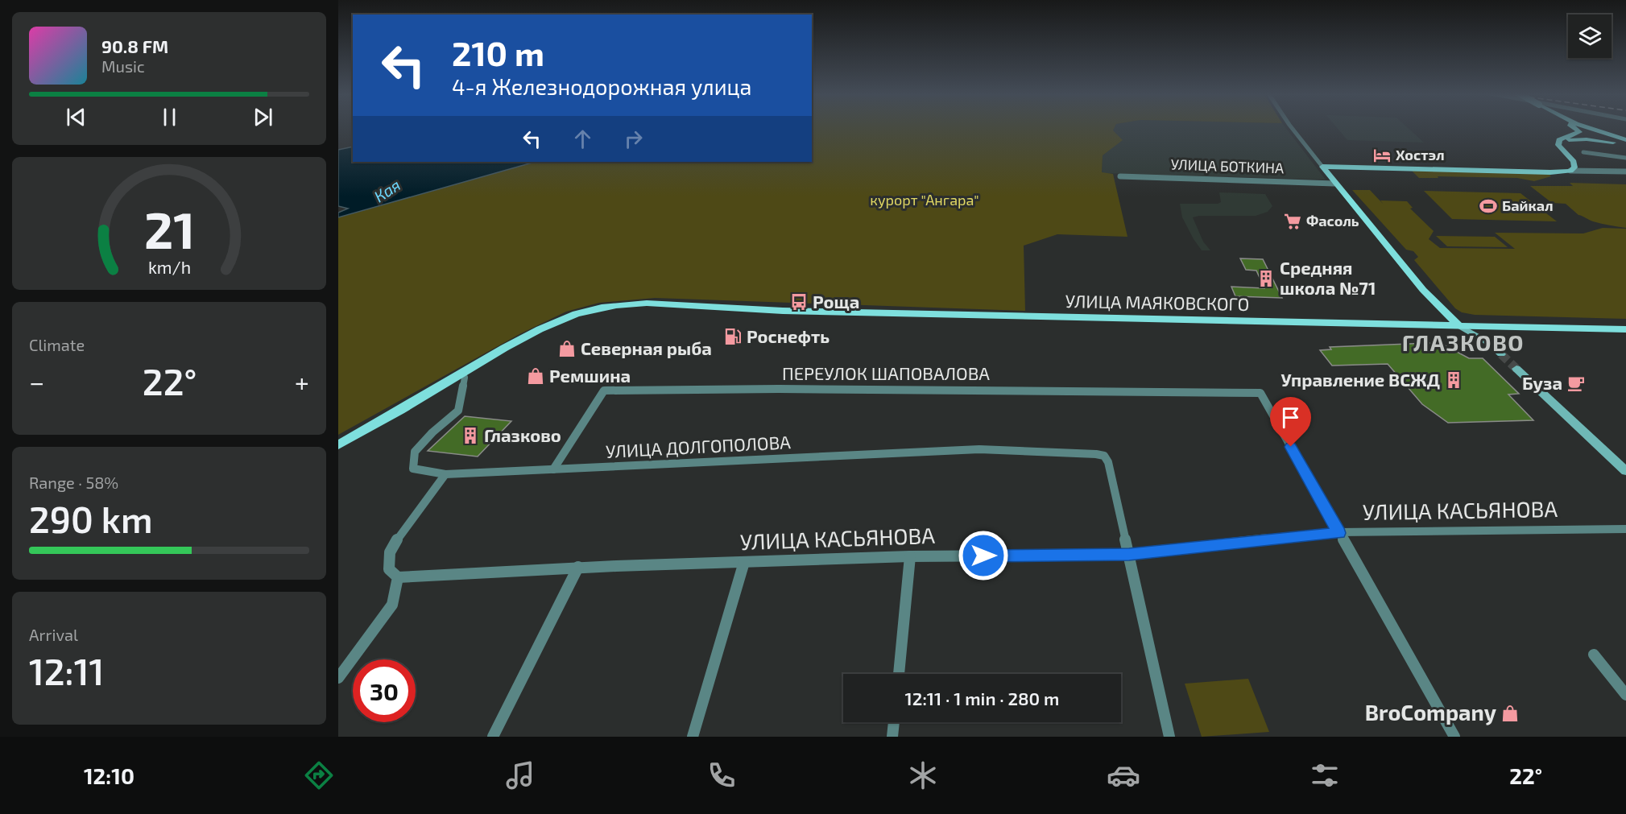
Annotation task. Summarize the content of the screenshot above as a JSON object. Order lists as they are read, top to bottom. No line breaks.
{"streets":{"main road":["УЛИЦА МАЯКОВСКОГО"],"street":["УЛИЦА БОТКИНА","ПЕРЕУЛОК ШАПОВАЛОВА","УЛИЦА ДОЛГОПОЛОВА","УЛИЦА КАСЬЯНОВА"]},"crossings":[["УЛИЦА МАЯКОВСКОГО","УЛИЦА ДОЛГОПОЛОВА"],["ПЕРЕУЛОК ШАПОВАЛОВА","УЛИЦА ДОЛГОПОЛОВА"],["ПЕРЕУЛОК ШАПОВАЛОВА","УЛИЦА КАСЬЯНОВА"],["УЛИЦА ДОЛГОПОЛОВА","УЛИЦА КАСЬЯНОВА"]],"districts":["ГЛАЗКОВО"],"water":["Кая"],"parks":["курорт \"Ангара\""],"places":{"hotel":["Хостэл"],"sports":["Байкал"],"supermarket":["Фасоль"],"building":["Средняя школа №71","Управление ВСЖД","Глазково"],"bus stop":["Роща"],"fuel station":["Роснефть"],"shop":["Северная рыба","Ремшина","BroCompany"],"cafe":["Буза"]},"page":{"turn":["210 m","4-я Железнодорожная улица"],"song":["90.8 FM","Music"],"tile":["Climate",["Range · 58%","290 km"],["Arrival","12:11"]],"heat":["−","22°","+"],"limit":"30","trip":"12:11 · 1 min · 280 m","tabs":["12:10","22°"],"gauge":["21","km/h"]}}
